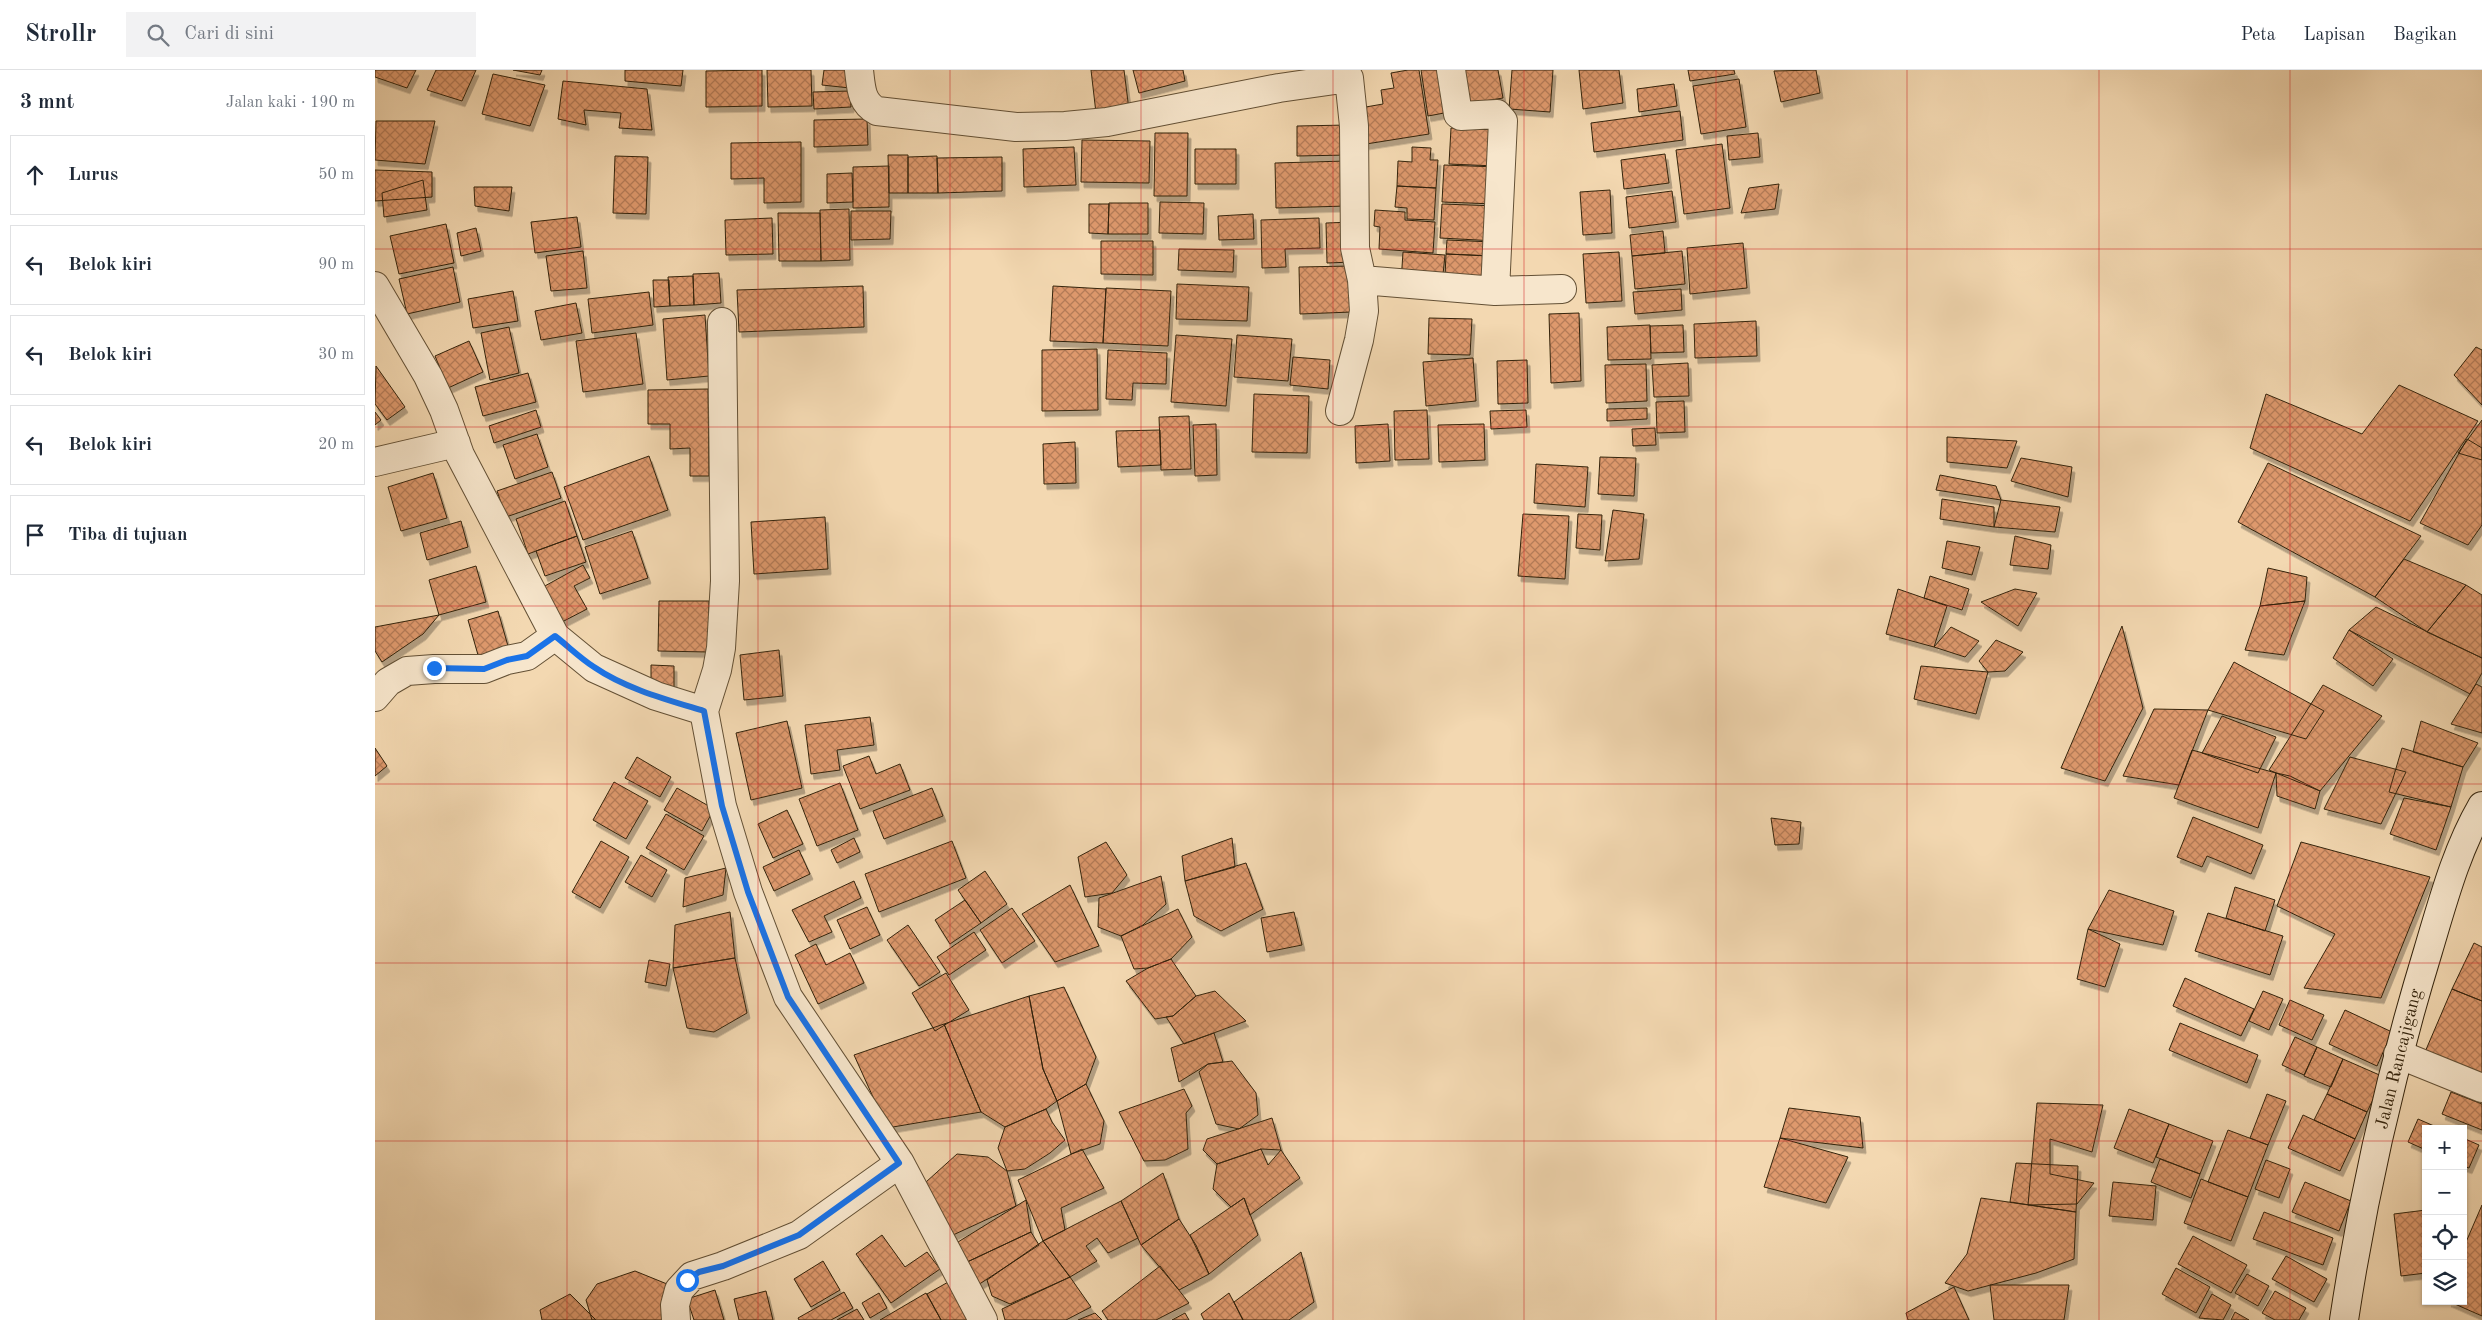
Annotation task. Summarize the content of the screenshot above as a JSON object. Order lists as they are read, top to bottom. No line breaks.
{"streets":{"street":["Jalan Rancajigang"]},"page":{"header":"Strollr","search":"Cari di sini","nav":["Peta","Lapisan","Bagikan"],"heading":["3 mnt","Jalan kaki · 190 m"],"list":[["Lurus","50 m"],["Belok kiri","90 m"],["Belok kiri","30 m"],["Belok kiri","20 m"],"Tiba di tujuan"],"map_buttons":["+","−"]}}
